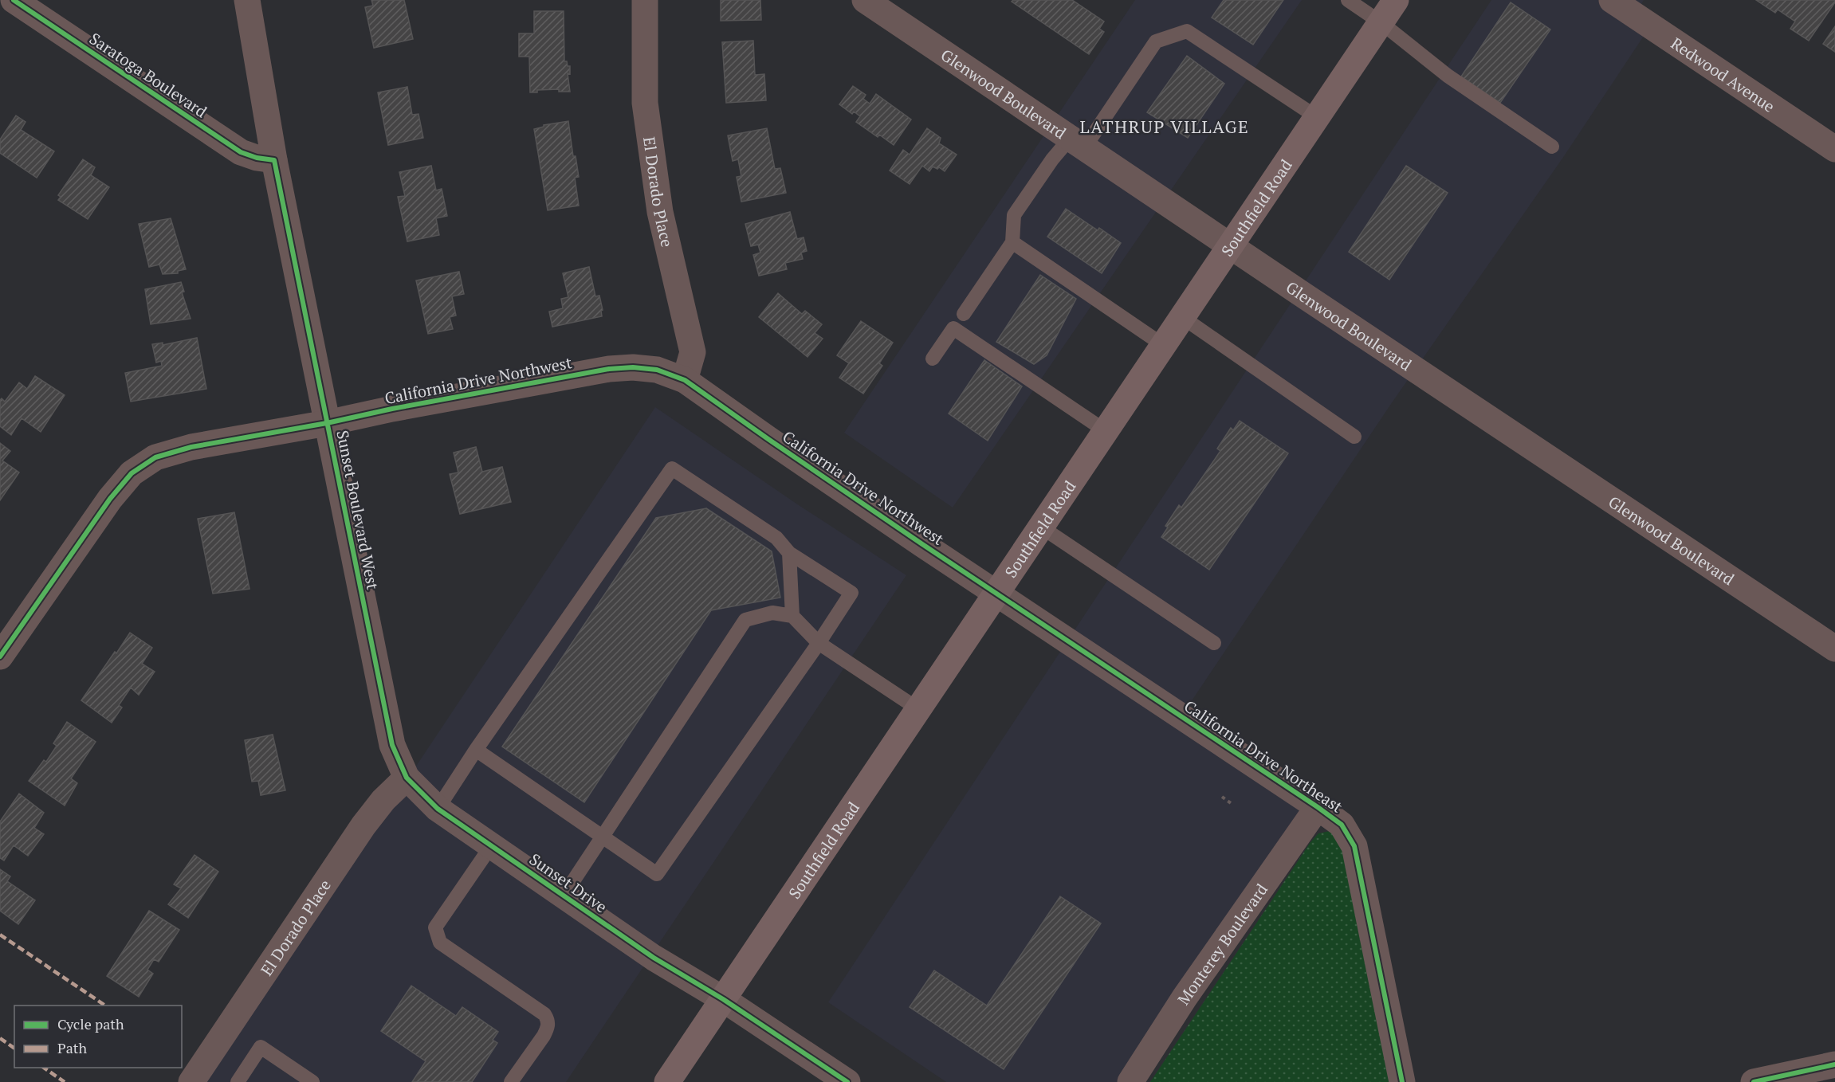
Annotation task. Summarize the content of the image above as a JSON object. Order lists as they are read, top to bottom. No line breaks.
{"streets":{"main road":["Southfield Road"],"street":["Saratoga Boulevard","Redwood Avenue","Glenwood Boulevard","El Dorado Place","California Drive Northwest","Sunset Boulevard West","California Drive Northeast","Sunset Drive","Monterey Boulevard"]},"crossings":[["Saratoga Boulevard","Sunset Boulevard West"],["Glenwood Boulevard","Southfield Road"],["El Dorado Place","California Drive Northwest"],["El Dorado Place","Sunset Boulevard West"],["El Dorado Place","Sunset Drive"],["Southfield Road","California Drive Northwest"],["Southfield Road","California Drive Northeast"],["Southfield Road","Sunset Drive"],["California Drive Northwest","Sunset Boulevard West"],["California Drive Northwest","California Drive Northeast"],["Sunset Boulevard West","Sunset Drive"],["California Drive Northeast","Monterey Boulevard"]],"districts":["LATHRUP VILLAGE"],"legend":["Cycle path","Path"]}
